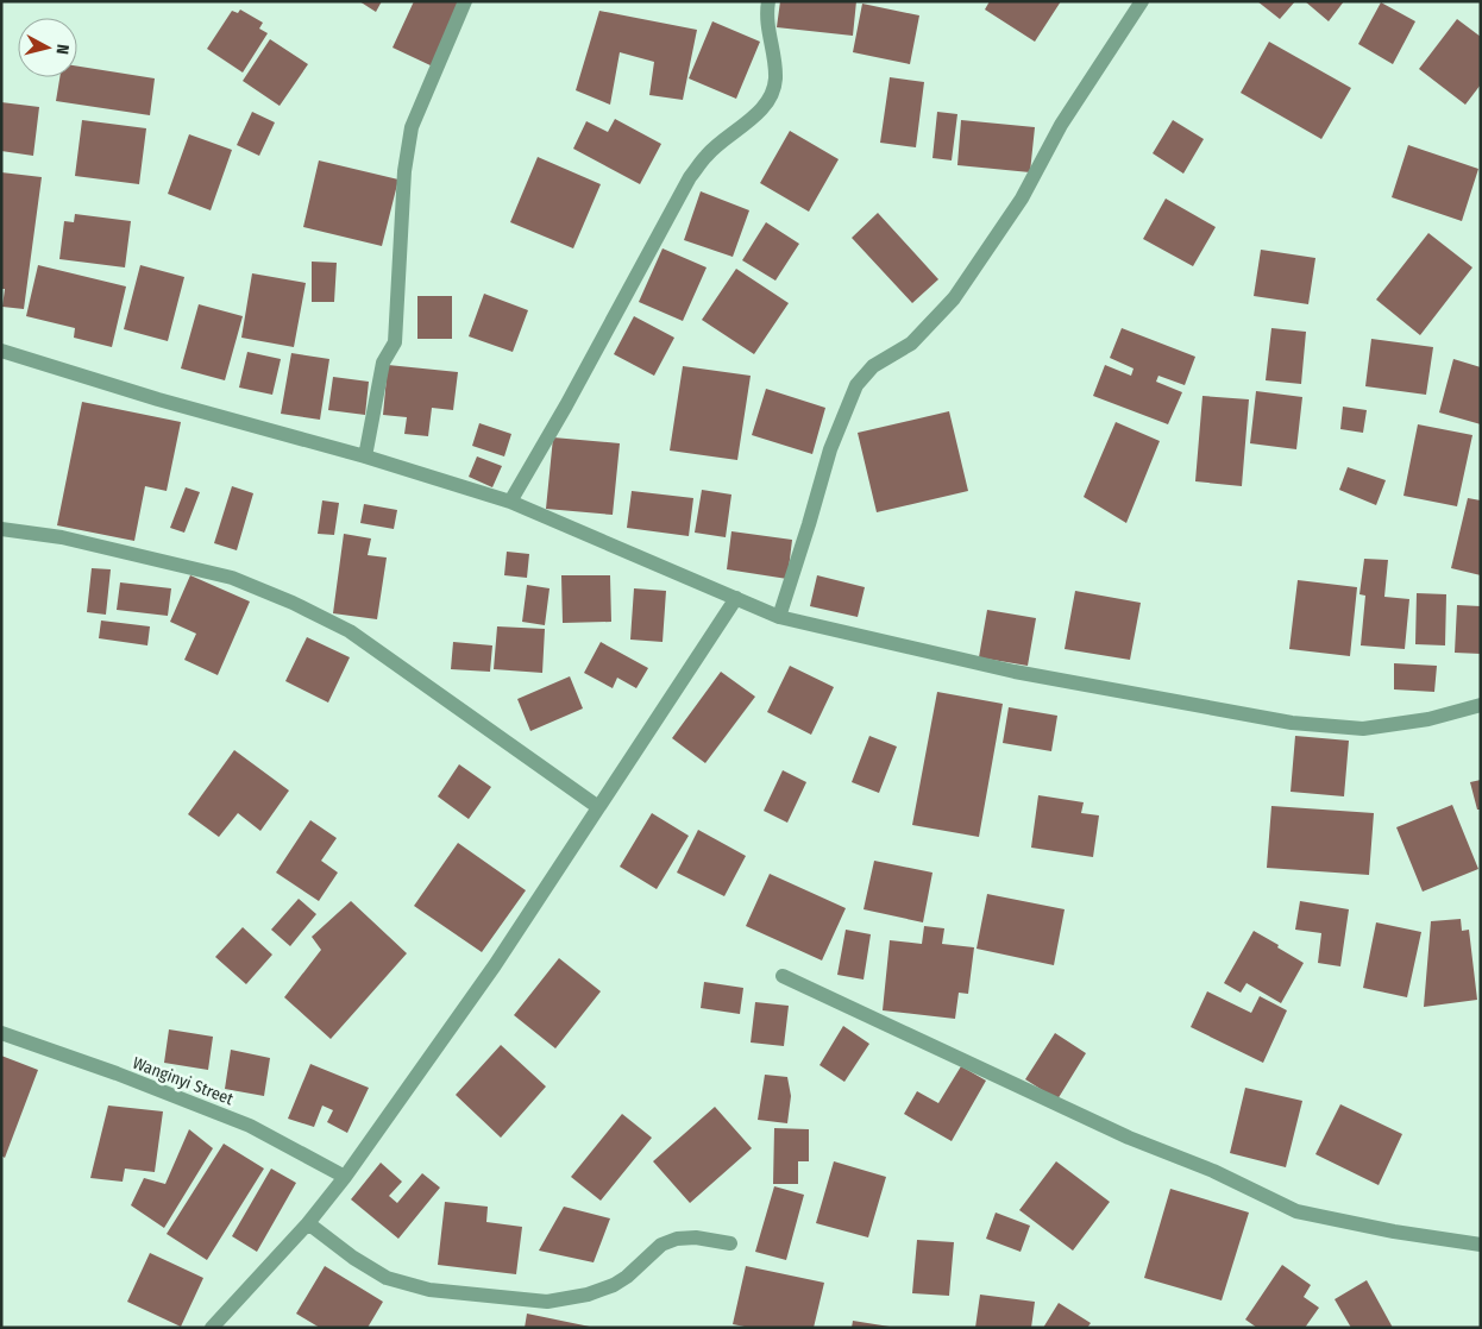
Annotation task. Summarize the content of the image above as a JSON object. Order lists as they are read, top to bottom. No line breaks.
{"streets":{"street":["Wanginyi Street"]},"north":"right"}
